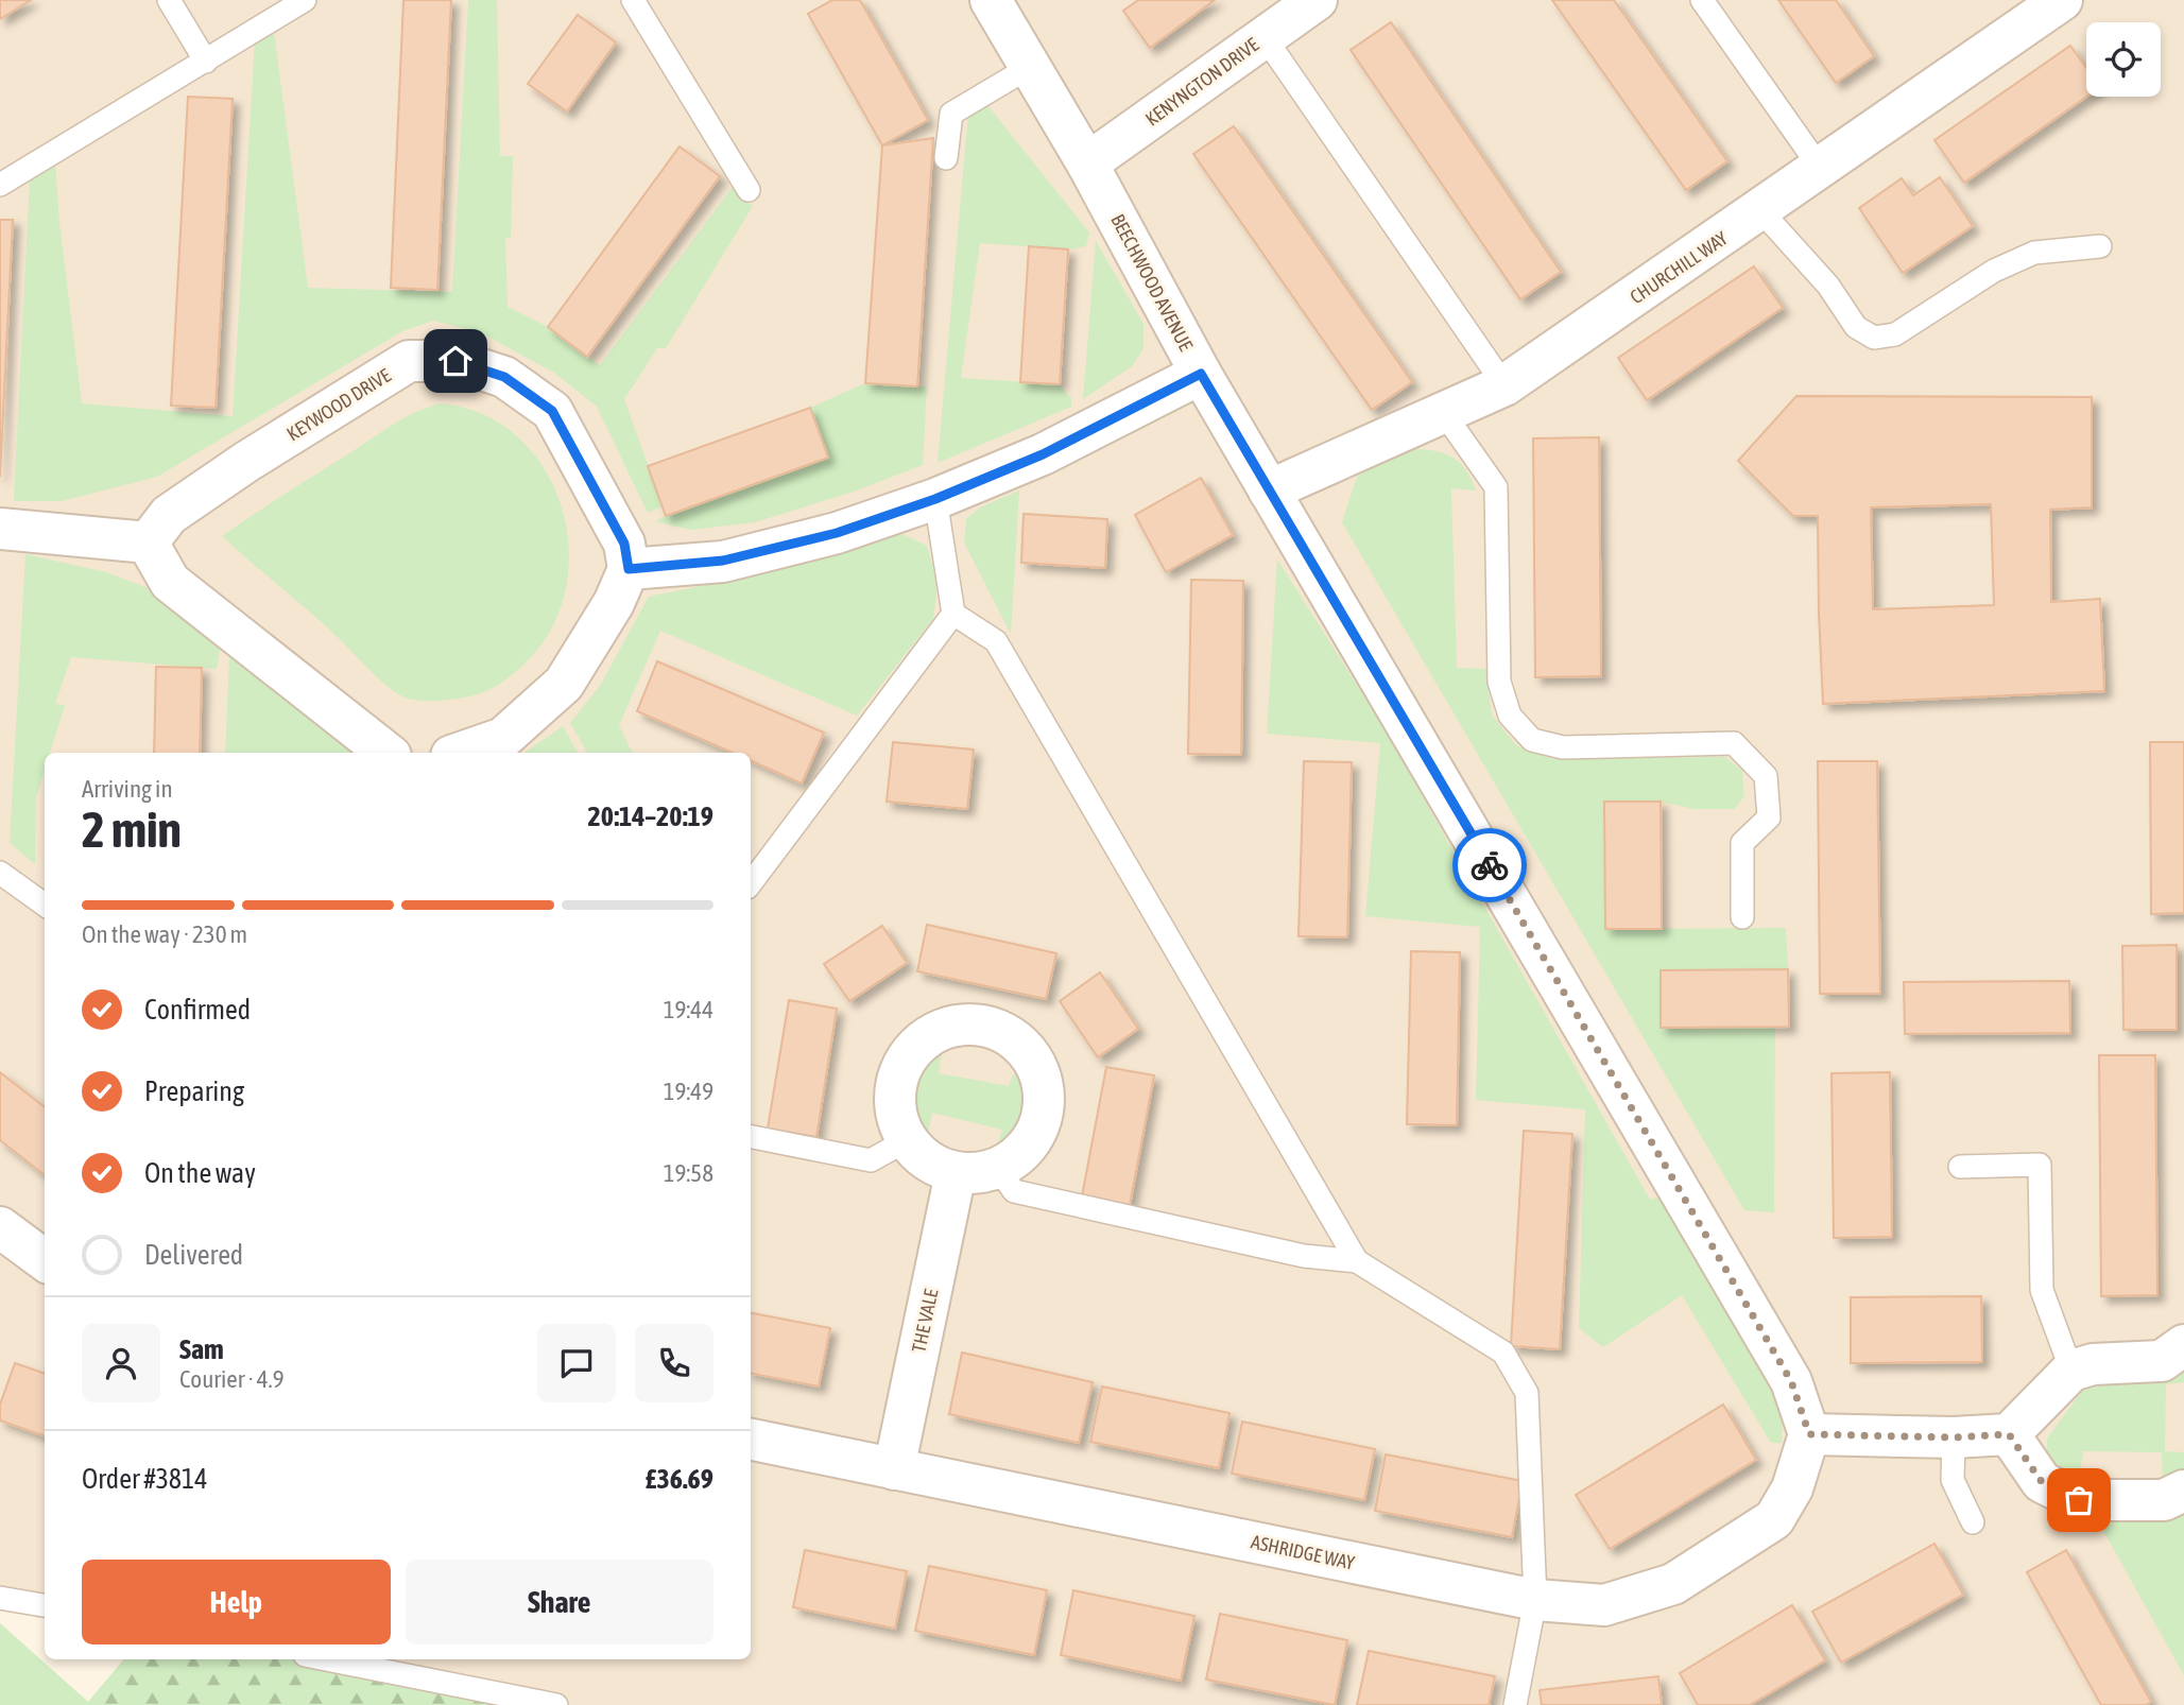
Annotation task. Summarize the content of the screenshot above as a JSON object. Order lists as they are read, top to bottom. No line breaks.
{"streets":{"street":["KENYNGTON DRIVE","CHURCHILL WAY","BEECHWOOD AVENUE","KEYWOOD DRIVE","THE VALE","ASHRIDGE WAY"]},"crossings":[["KENYNGTON DRIVE","BEECHWOOD AVENUE"],["CHURCHILL WAY","BEECHWOOD AVENUE"],["BEECHWOOD AVENUE","ASHRIDGE WAY"],["THE VALE","ASHRIDGE WAY"]],"page":{"heading":["2 min","Arriving in","20:14–20:19"],"panel":["Sam","Courier · 4.9","Order #3814","£36.69"],"bar":"On the way · 230 m","list":[["Confirmed","19:44"],["Preparing","19:49"],["On the way","19:58"],"Delivered"],"buttons":["Help","Share"]}}
